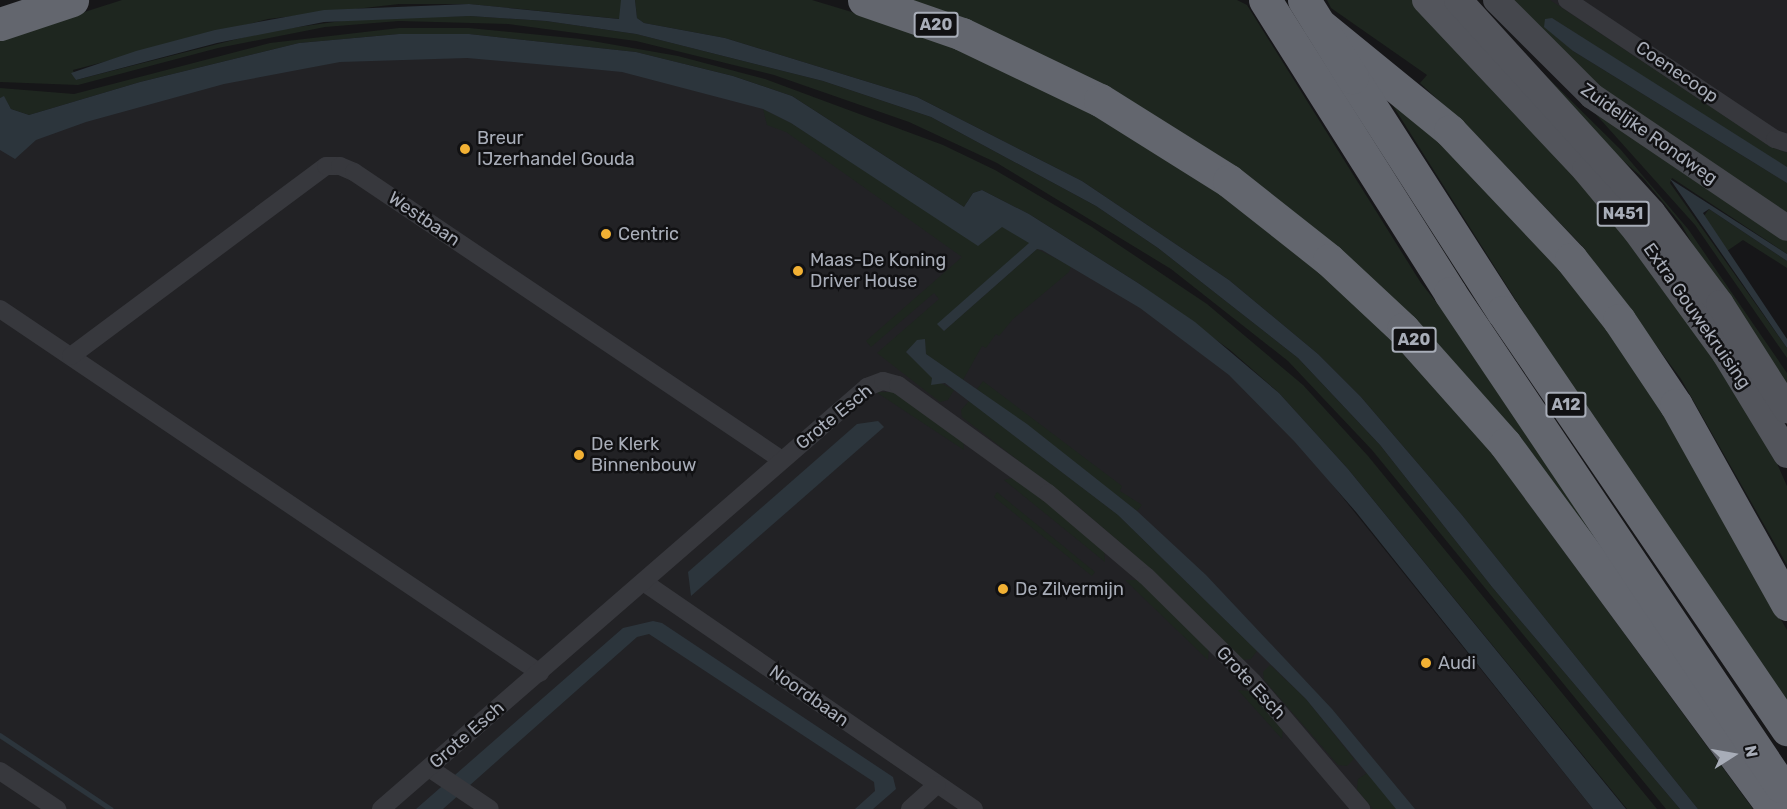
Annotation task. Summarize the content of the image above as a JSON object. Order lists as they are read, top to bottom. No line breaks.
{"streets":{"highway":["A20","A12"],"main road":["Zuidelijke Rondweg","N451","Extra Gouwekruising"],"street":["Coenecoop","Westbaan","Grote Esch","Noordbaan"]},"crossings":[["Westbaan","Grote Esch"],["Grote Esch","Noordbaan"]],"places":["Breur IJzerhandel Gouda","Centric","Maas-De Koning Driver House","De Klerk Binnenbouw","De Zilvermijn","Audi"],"north":"right"}
